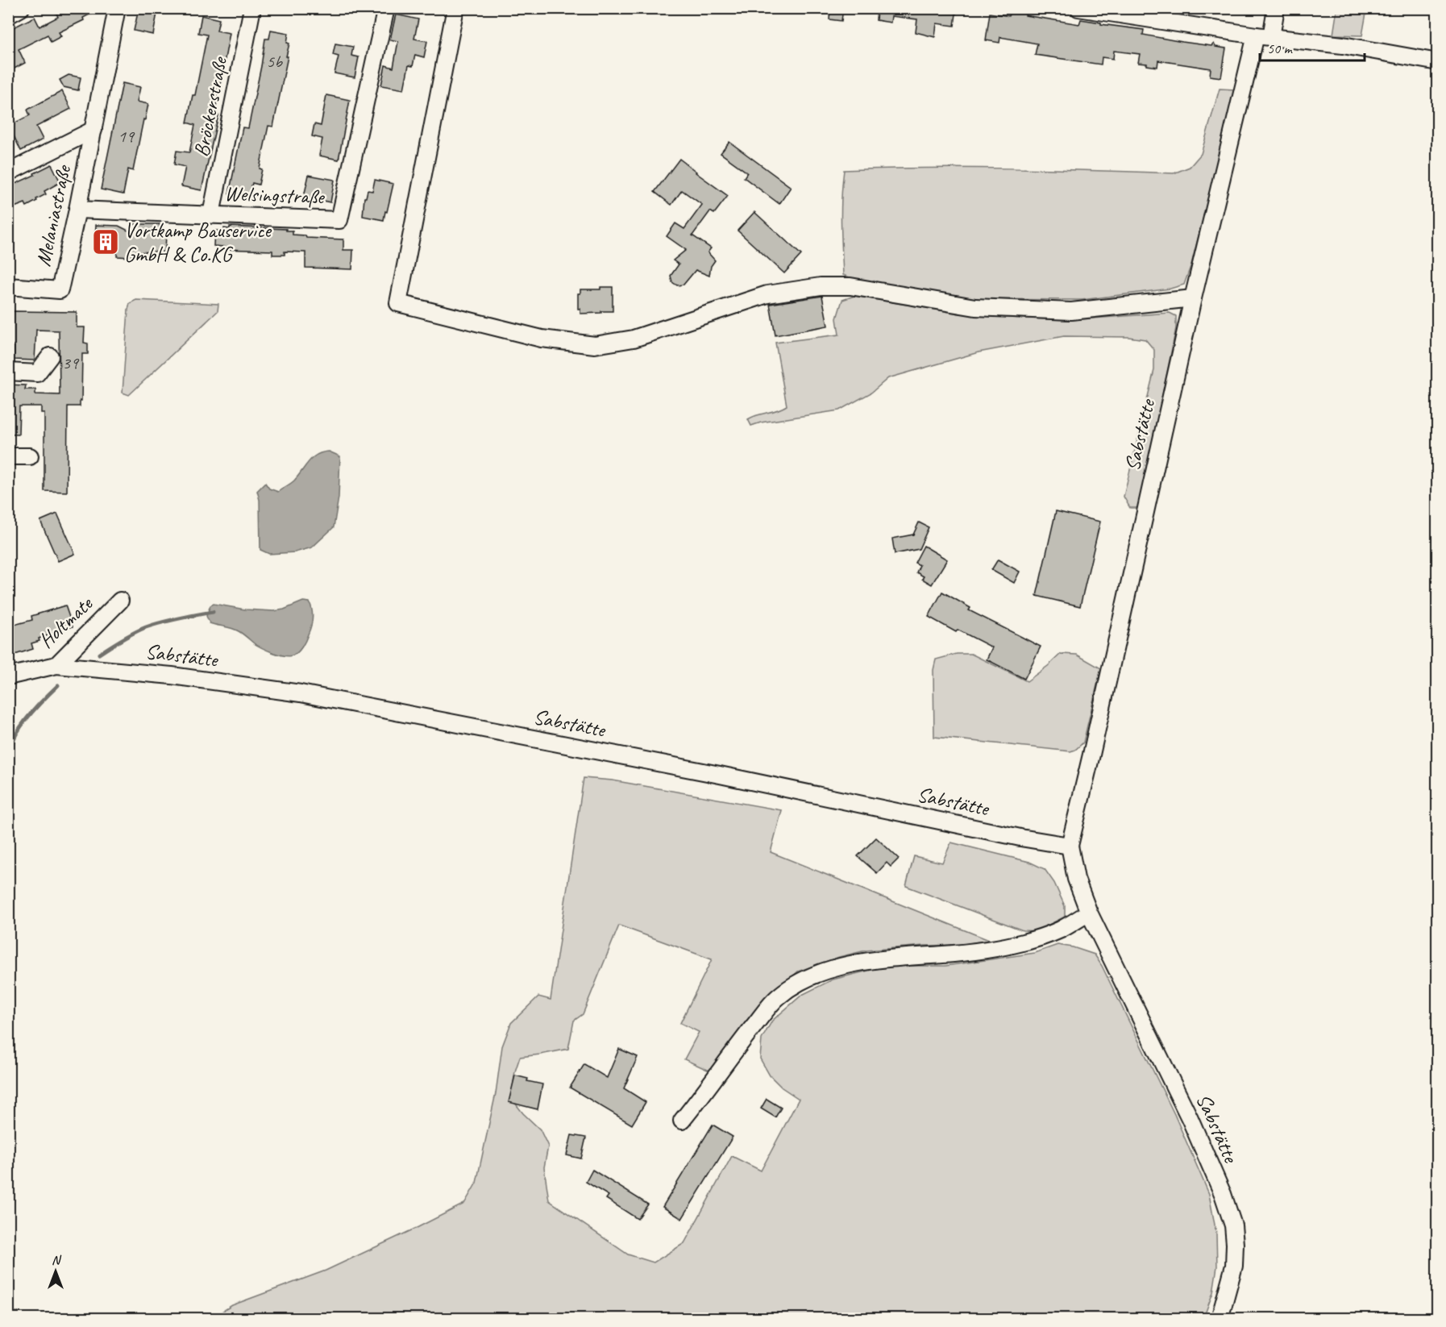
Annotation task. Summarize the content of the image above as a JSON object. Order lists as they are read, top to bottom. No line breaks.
{"streets":{"street":["Bröckerstraße","Welsingstraße","Melaniastraße","Sabstätte","Holtmate"]},"crossings":[["Bröckerstraße","Welsingstraße"],["Welsingstraße","Melaniastraße"],["Sabstätte","Holtmate"]],"places":{"building":["Vortkamp Bauservice GmbH & Co.KG"]},"house_numbers":["5b","19","39"],"scale_bar":"50 m","north":"top"}
